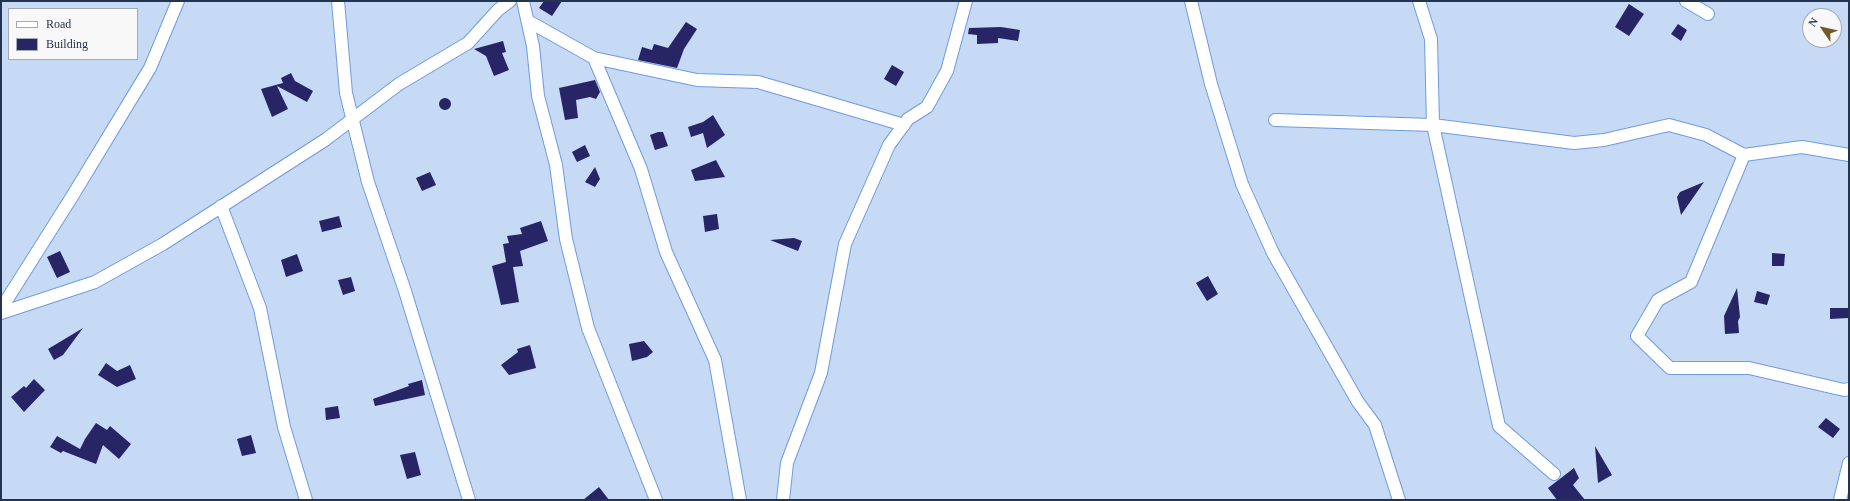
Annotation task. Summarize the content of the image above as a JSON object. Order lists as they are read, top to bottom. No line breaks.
{"legend":["Road","Building"],"north":"top left"}
